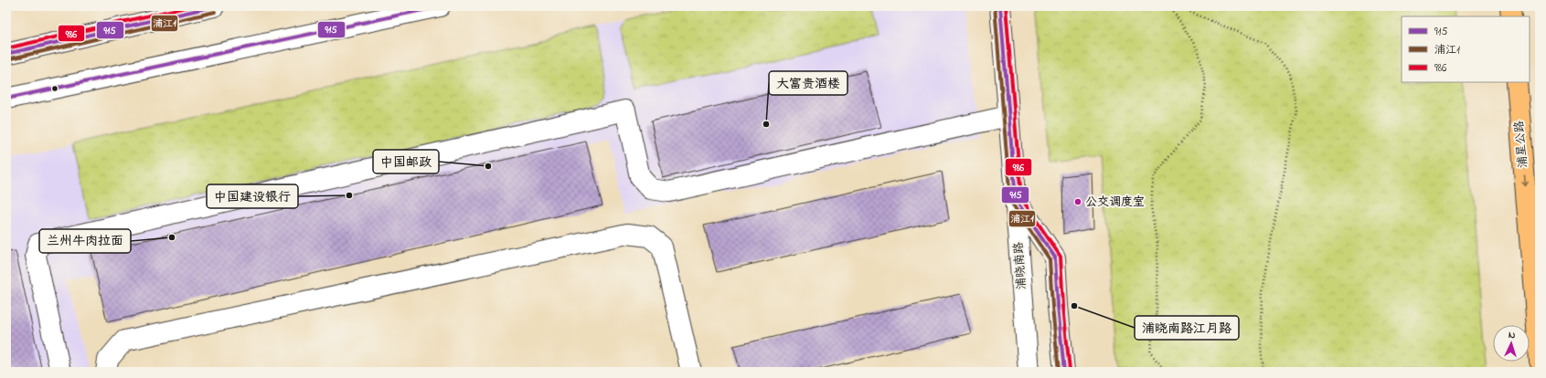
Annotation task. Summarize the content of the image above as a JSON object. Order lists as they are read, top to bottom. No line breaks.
{"streets":{"main road":["浦星公路"],"street":["浦晓南路"]},"one_way":["浦星公路"],"places":["大富贵酒楼","中国邮政","中国建设银行","公交调度室","兰州牛肉拉面","浦晓南路江月路"],"lines":["transit line 915","transit line 浦江1","transit line 986"],"legend":["915","浦江1","986"],"north":"top"}
